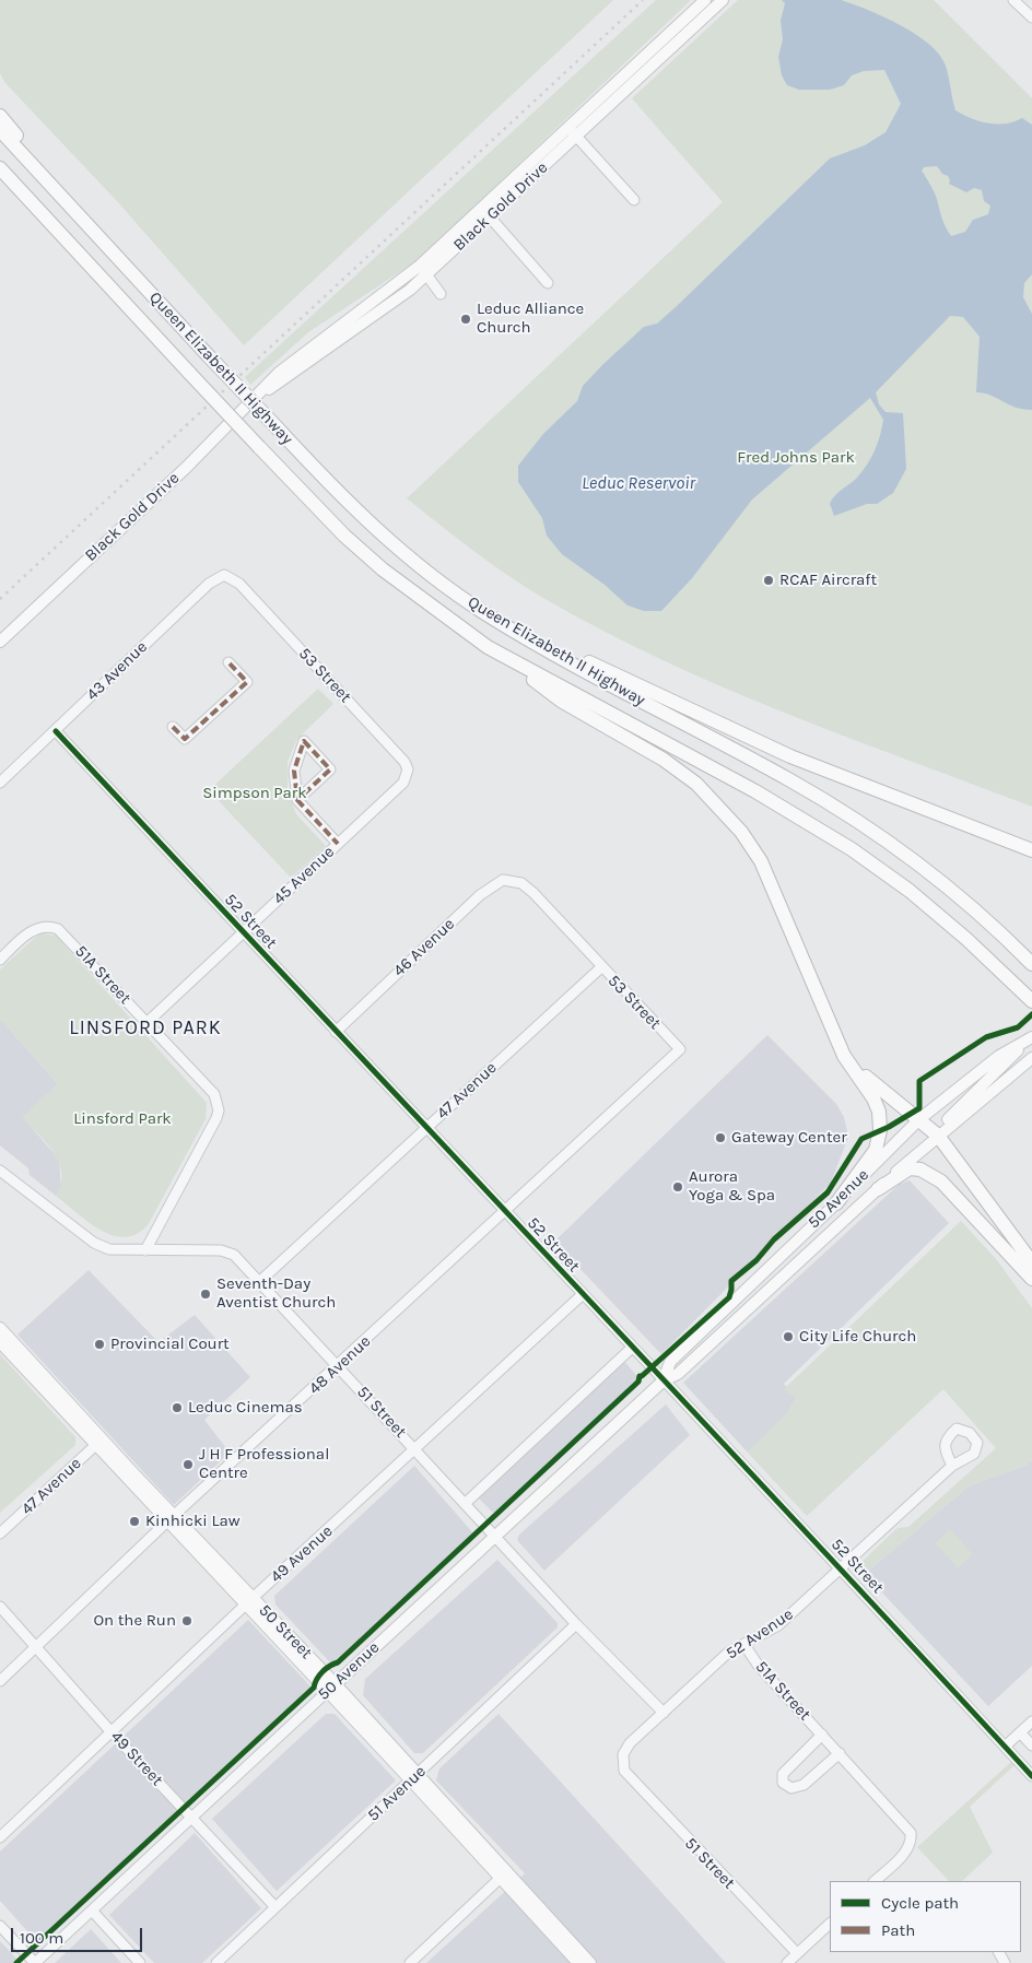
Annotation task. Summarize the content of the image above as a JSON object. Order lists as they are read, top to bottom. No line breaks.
{"streets":{"highway":["Queen Elizabeth II Highway"],"main road":["Black Gold Drive","50 Avenue","50 Street"],"street":["43 Avenue","53 Street","45 Avenue","52 Street","46 Avenue","51A Street","47 Avenue","48 Avenue","51 Street","49 Avenue","52 Avenue","49 Street","51 Avenue"]},"crossings":[["43 Avenue","53 Street"],["43 Avenue","52 Street"],["53 Street","45 Avenue"],["53 Street","46 Avenue"],["53 Street","47 Avenue"],["53 Street","48 Avenue"],["45 Avenue","52 Street"],["45 Avenue","51A Street"],["52 Street","46 Avenue"],["52 Street","47 Avenue"],["52 Street","50 Avenue"],["52 Street","48 Avenue"],["52 Street","49 Avenue"],["52 Street","52 Avenue"],["51A Street","51 Street"],["51A Street","52 Avenue"],["47 Avenue","51 Street"],["47 Avenue","50 Street"],["50 Avenue","51 Street"],["50 Avenue","50 Street"],["50 Avenue","49 Street"],["48 Avenue","51 Street"],["48 Avenue","50 Street"],["48 Avenue","49 Street"],["51 Street","49 Avenue"],["51 Street","52 Avenue"],["51 Street","51 Avenue"],["49 Avenue","50 Street"],["49 Avenue","49 Street"],["50 Street","51 Avenue"],["49 Street","51 Avenue"]],"districts":["LINSFORD PARK"],"water":["Leduc Reservoir"],"parks":["Fred Johns Park","Simpson Park","Linsford Park"],"places":["Leduc Alliance Church","RCAF Aircraft","Gateway Center","Aurora Yoga & Spa","Seventh-Day Aventist Church","City Life Church","Provincial Court","Leduc Cinemas","J H F Professional Centre","Kinhicki Law","On the Run"],"legend":["Cycle path","Path"],"scale_bar":"100 m"}
